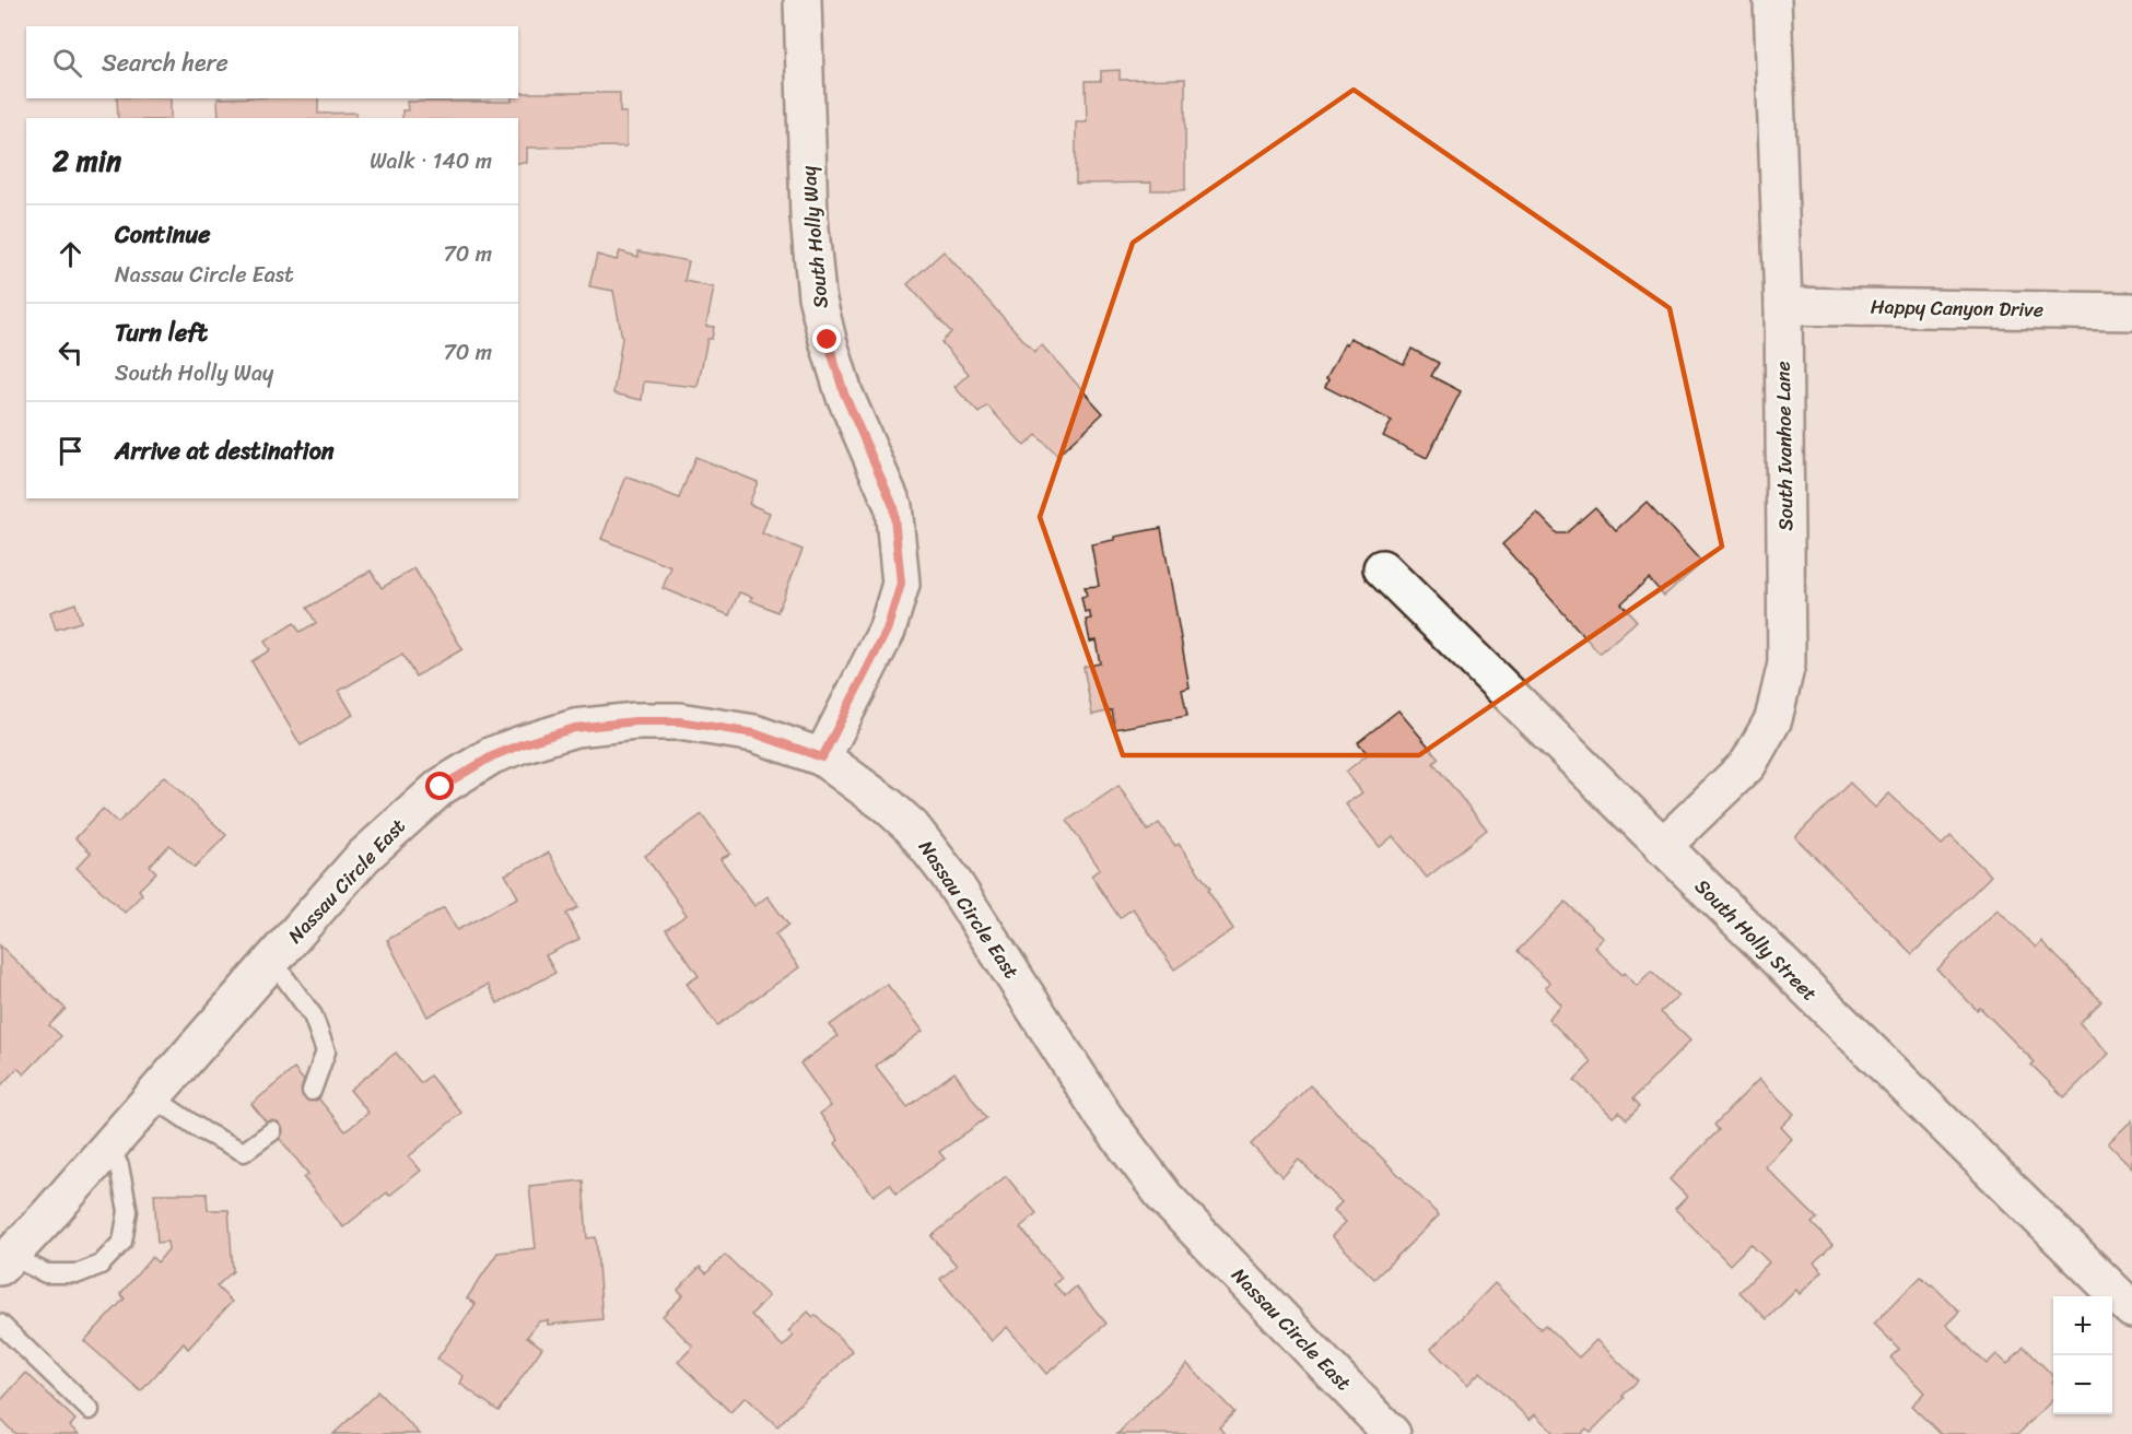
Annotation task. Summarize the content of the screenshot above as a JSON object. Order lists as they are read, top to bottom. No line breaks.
{"streets":{"street":["South Holly Way","Happy Canyon Drive","South Ivanhoe Lane","Nassau Circle East","South Holly Street"]},"crossings":[["South Holly Way","Nassau Circle East"],["Happy Canyon Drive","South Ivanhoe Lane"],["South Ivanhoe Lane","South Holly Street"]],"page":{"search":"Search here","heading":["2 min","Walk · 140 m"],"list":[["Continue","Nassau Circle East","70 m"],["Turn left","South Holly Way","70 m"],"Arrive at destination"],"map_buttons":["+","−"]}}
